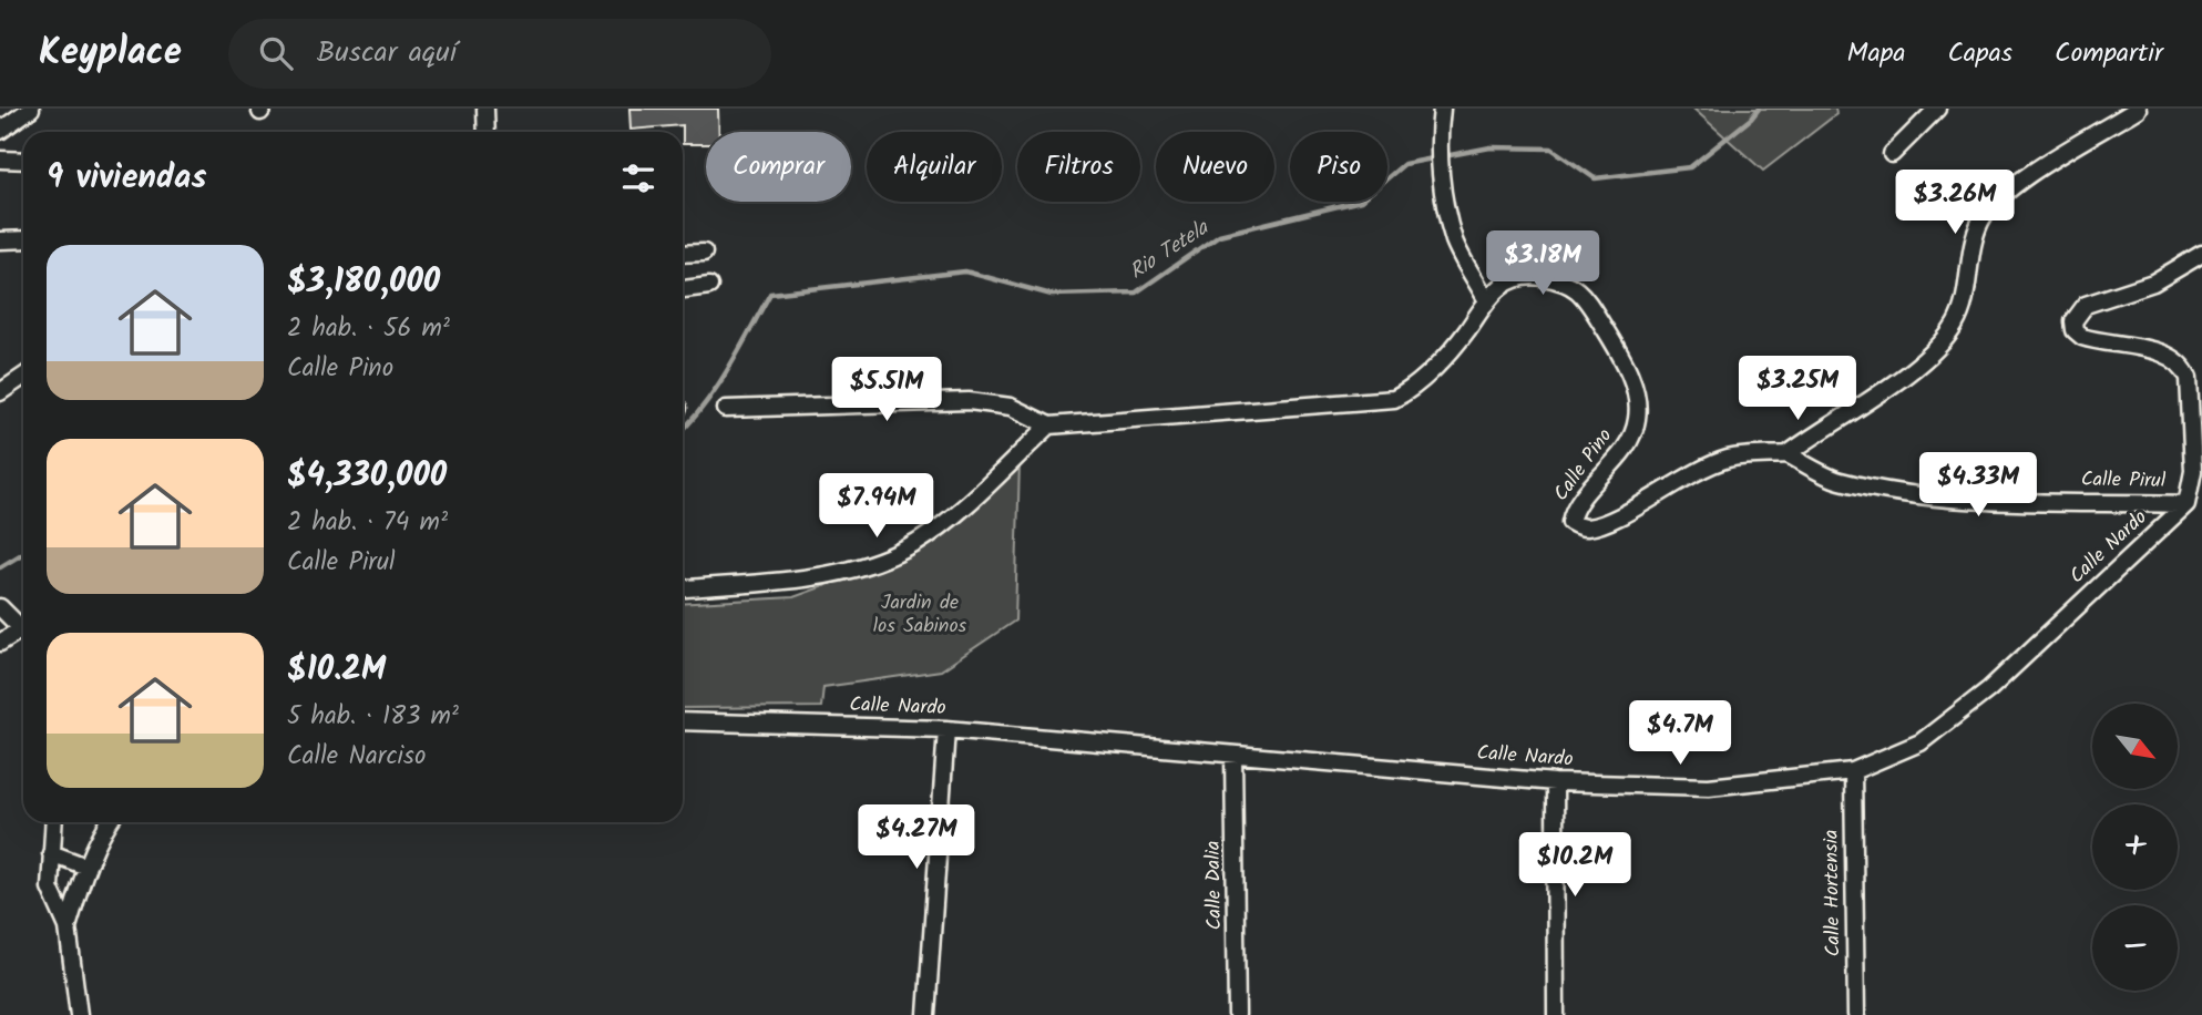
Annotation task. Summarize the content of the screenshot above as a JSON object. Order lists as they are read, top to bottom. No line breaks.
{"streets":{"street":["Calle Pino","Calle Pirul","Calle Nardo","Calle Dalia","Calle Hortensia"]},"crossings":[["Calle Pino","Calle Pirul"],["Calle Pirul","Calle Nardo"],["Calle Nardo","Calle Dalia"],["Calle Nardo","Calle Hortensia"]],"water":["Rio Tetela"],"parks":["Jardin de los Sabinos"],"north":"bottom right","page":{"header":"Keyplace","search":"Buscar aquí","nav":["Mapa","Capas","Compartir"],"chip":["Comprar","Alquilar","Filtros","Nuevo","Piso"],"heading":"9 viviendas","price":["$3.26M","$3.18M","$3.25M","$5.51M","$4.33M","$7.94M","$4.7M","$4.27M","$10.2M"],"list":[{"name":"$3,180,000","note":"2 hab. · 56 m² · Calle Pino"},{"name":"$4,330,000","note":"2 hab. · 74 m² · Calle Pirul"},{"name":"$10.2M","note":"5 hab. · 183 m² · Calle Narciso"}],"map_buttons":["+","−"]}}
